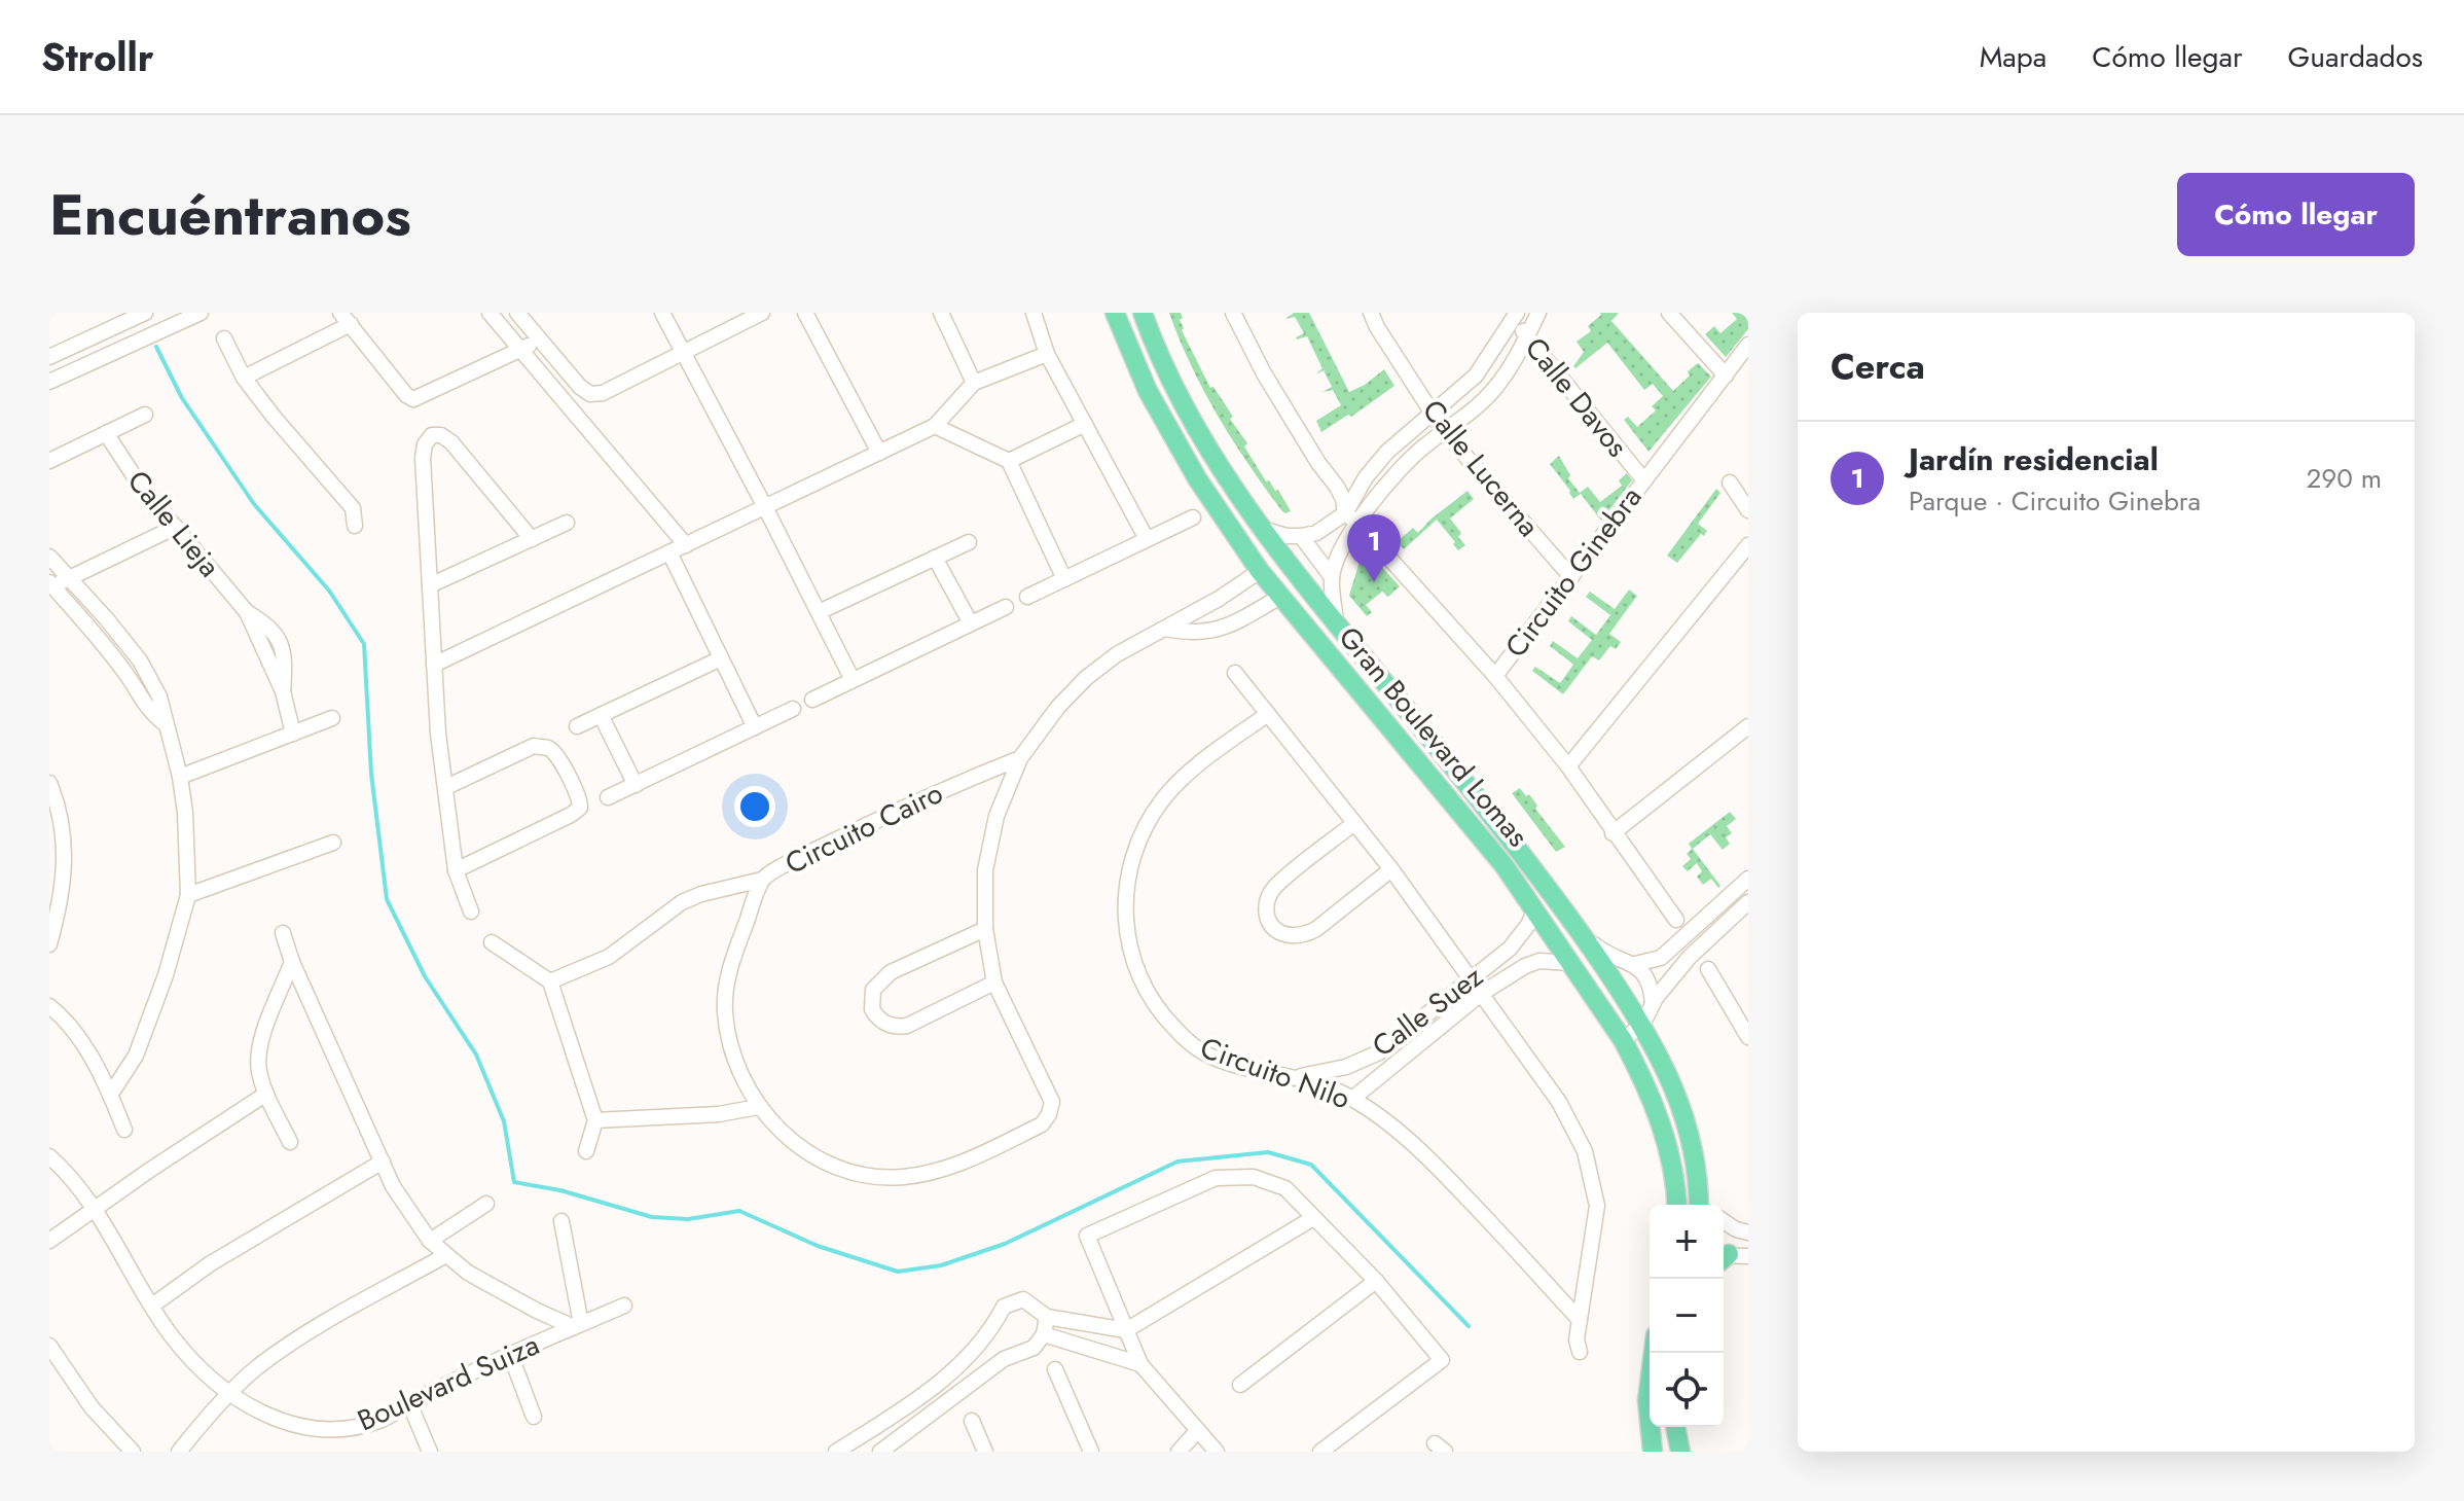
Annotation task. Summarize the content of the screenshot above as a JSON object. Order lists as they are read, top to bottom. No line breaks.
{"streets":{"main road":["Gran Boulevard Lomas"],"street":["Calle Davos","Calle Lucerna","Calle Lieja","Circuito Ginebra","Circuito Cairo","Calle Suez","Circuito Nilo","Boulevard Suiza"]},"crossings":[["Calle Davos","Circuito Ginebra"],["Calle Lucerna","Circuito Ginebra"],["Gran Boulevard Lomas","Circuito Cairo"],["Gran Boulevard Lomas","Calle Suez"],["Calle Suez","Circuito Nilo"]],"page":{"header":"Strollr","nav":["Mapa","Cómo llegar","Guardados"],"title":"Encuéntranos","buttons":"Cómo llegar","heading":"Cerca","list":[{"mark":"1","name":"Jardín residencial","note":"Parque · Circuito Ginebra","value":"290 m"}],"pins":"1","map_buttons":["+","−"]}}
